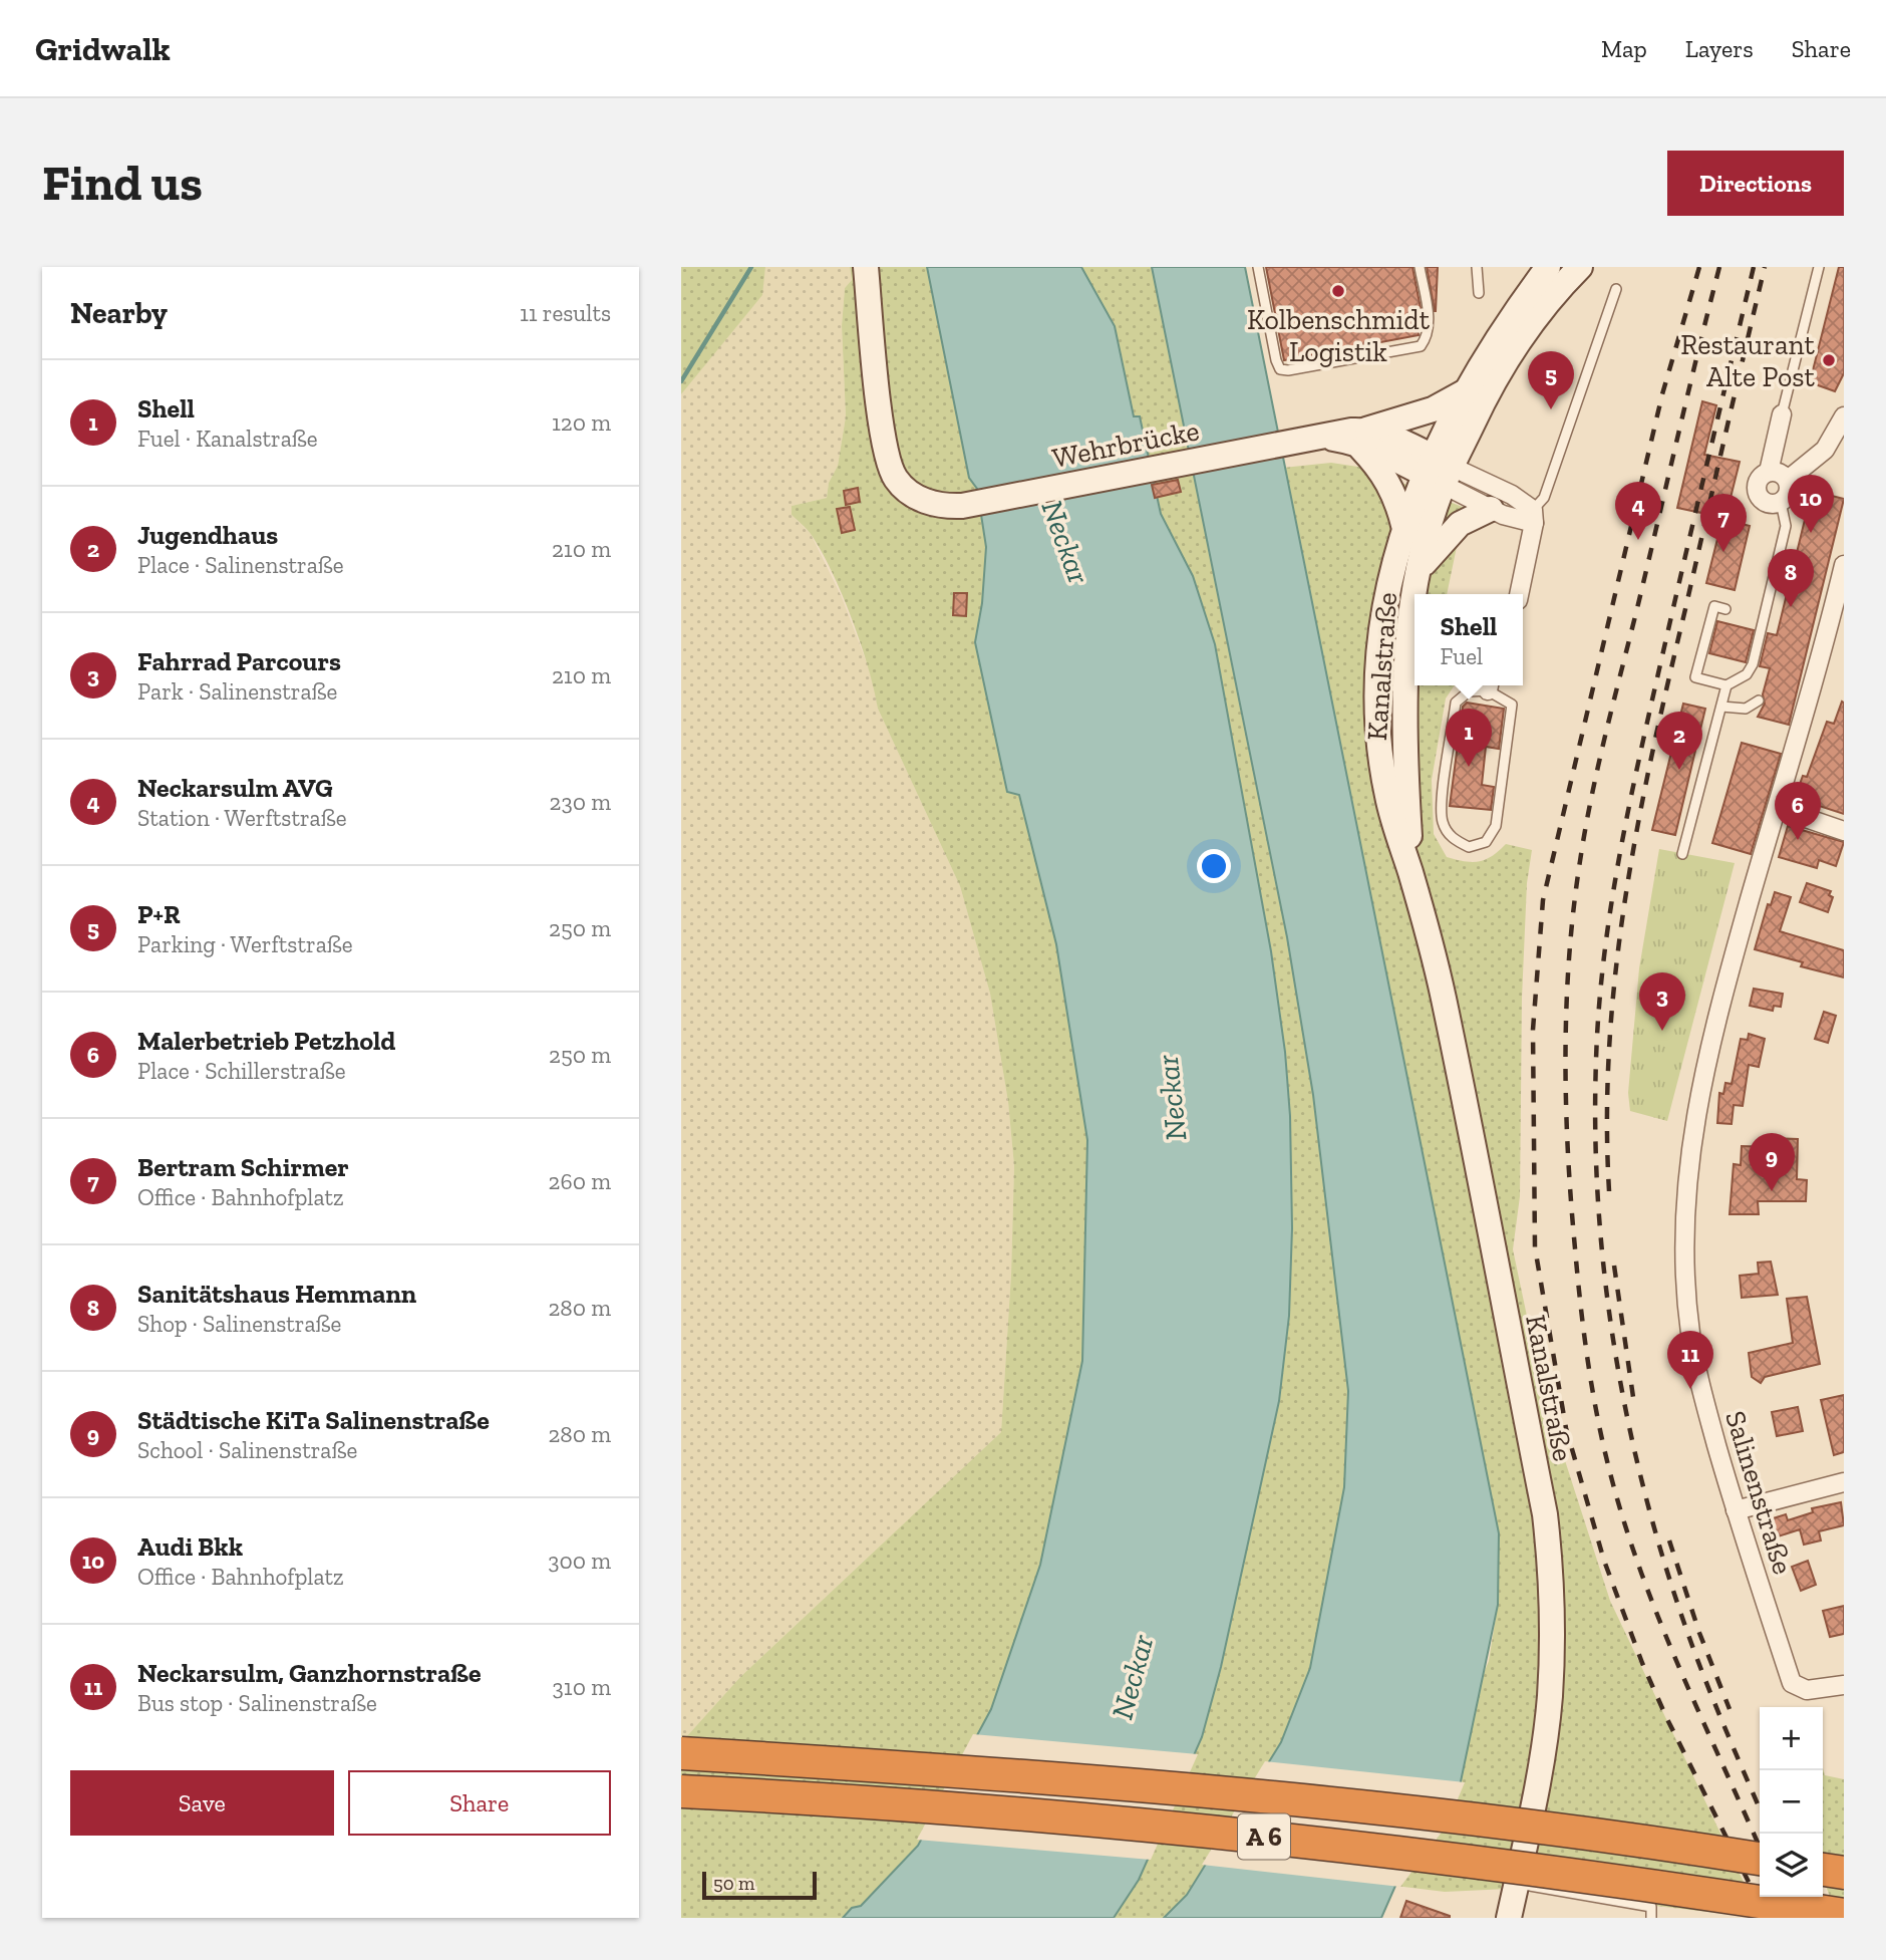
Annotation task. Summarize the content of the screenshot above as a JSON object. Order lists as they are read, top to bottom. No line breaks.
{"streets":{"highway":["A 6"],"main road":["Wehrbrücke","Kanalstraße"],"street":["Salinenstraße"]},"water":["Neckar"],"places":["Kolbenschmidt Logistik","Restaurant Alte Post"],"scale_bar":"50 m","page":{"header":"Gridwalk","nav":["Map","Layers","Share"],"buttons":["Directions",["Save","Share"]],"title":"Find us","heading":["Nearby","11 results"],"pins":["5","10","4","7","8","1","2","6","3","9","11"],"list":[{"mark":"1","name":"Shell","note":"Fuel · Kanalstraße","value":"120 m"},{"mark":"2","name":"Jugendhaus","note":"Place · Salinenstraße","value":"210 m"},{"mark":"3","name":"Fahrrad Parcours","note":"Park · Salinenstraße","value":"210 m"},{"mark":"4","name":"Neckarsulm AVG","note":"Station · Werftstraße","value":"230 m"},{"mark":"5","name":"P+R","note":"Parking · Werftstraße","value":"250 m"},{"mark":"6","name":"Malerbetrieb Petzhold","note":"Place · Schillerstraße","value":"250 m"},{"mark":"7","name":"Bertram Schirmer","note":"Office · Bahnhofplatz","value":"260 m"},{"mark":"8","name":"Sanitätshaus Hemmann","note":"Shop · Salinenstraße","value":"280 m"},{"mark":"9","name":"Städtische KiTa Salinenstraße","note":"School · Salinenstraße","value":"280 m"},{"mark":"10","name":"Audi Bkk","note":"Office · Bahnhofplatz","value":"300 m"},{"mark":"11","name":"Neckarsulm, Ganzhornstraße","note":"Bus stop · Salinenstraße","value":"310 m"}],"popup":["Shell","Fuel"],"map_buttons":["+","−"],"scale":"50 m"}}
